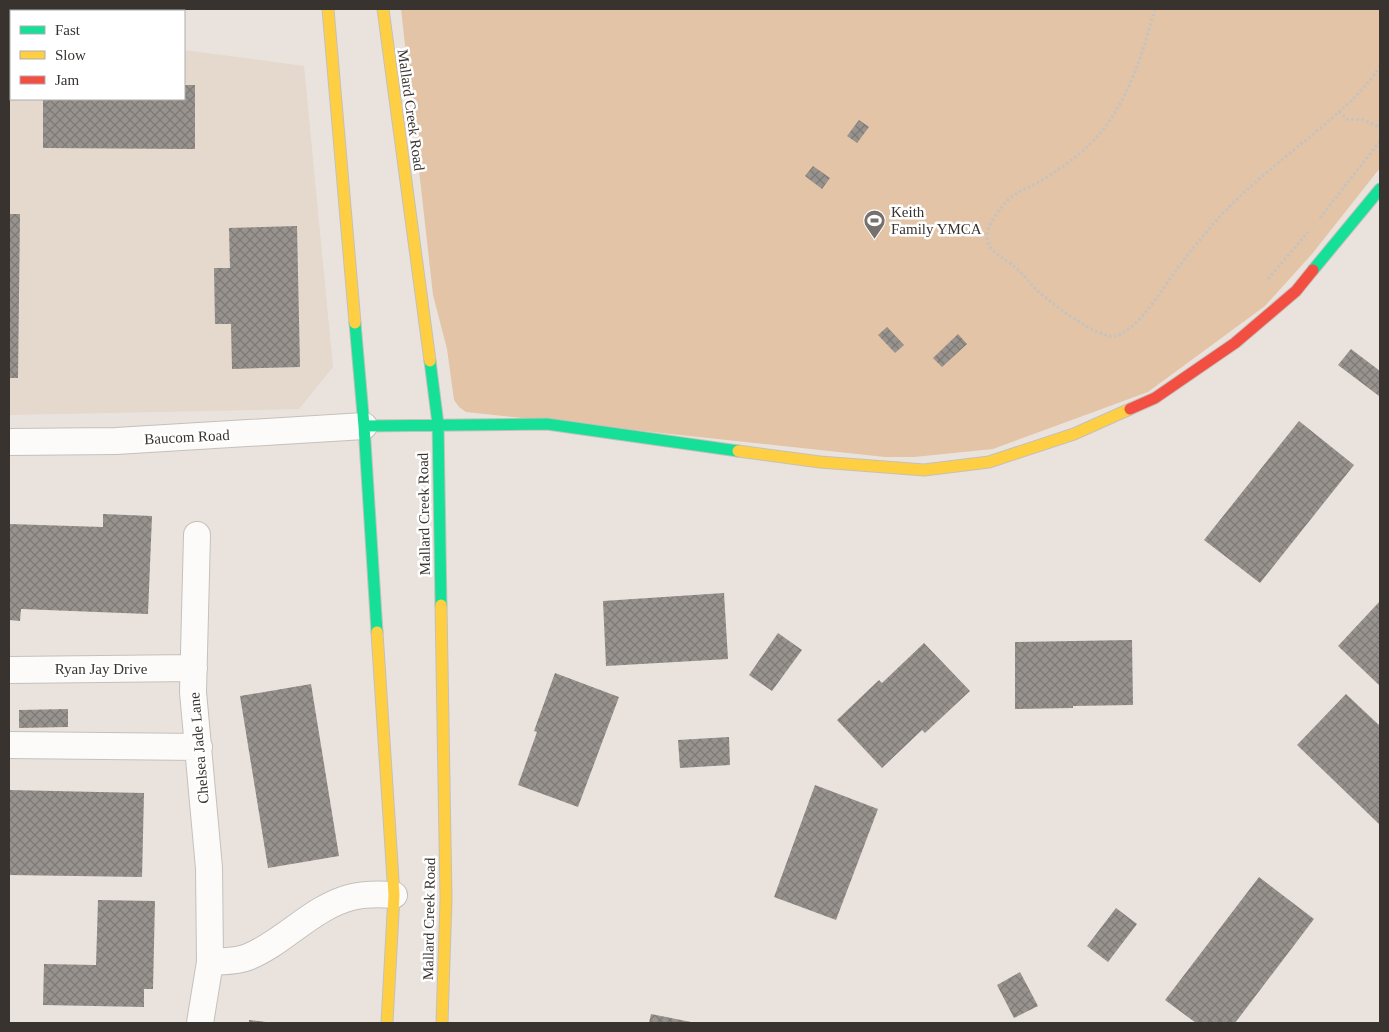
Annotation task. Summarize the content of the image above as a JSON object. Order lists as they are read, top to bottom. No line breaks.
{"streets":{"main road":["Mallard Creek Road"],"street":["Baucom Road","Ryan Jay Drive","Chelsea Jade Lane"]},"crossings":[["Ryan Jay Drive","Chelsea Jade Lane"]],"places":{"sports":["Keith Family YMCA"]},"legend":["Fast","Slow","Jam"]}
